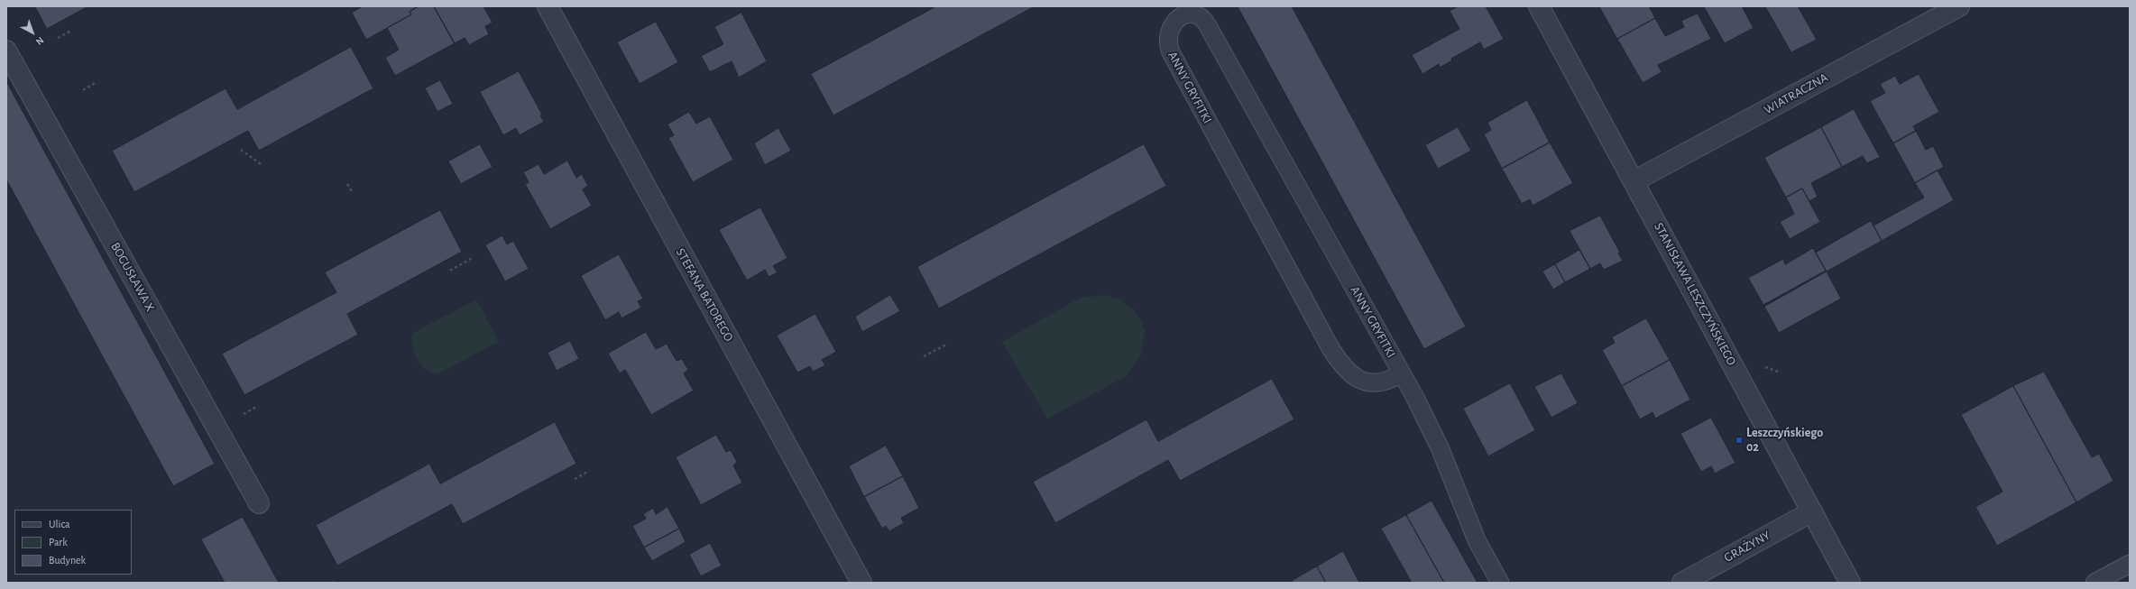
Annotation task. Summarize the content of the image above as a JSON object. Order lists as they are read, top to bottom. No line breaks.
{"streets":{"street":["WIATRACZNA","BOGUSŁAWA X","STANISŁAWA LESZCZYŃSKIEGO","STEFANA BATOREGO","GRAŻYNY"],"lane":["ANNY GRYFITKI"]},"crossings":[["WIATRACZNA","STANISŁAWA LESZCZYŃSKIEGO"],["STANISŁAWA LESZCZYŃSKIEGO","GRAŻYNY"]],"places":["Leszczyńskiego 02"],"legend":["Ulica","Park","Budynek"],"north":"bottom right"}
